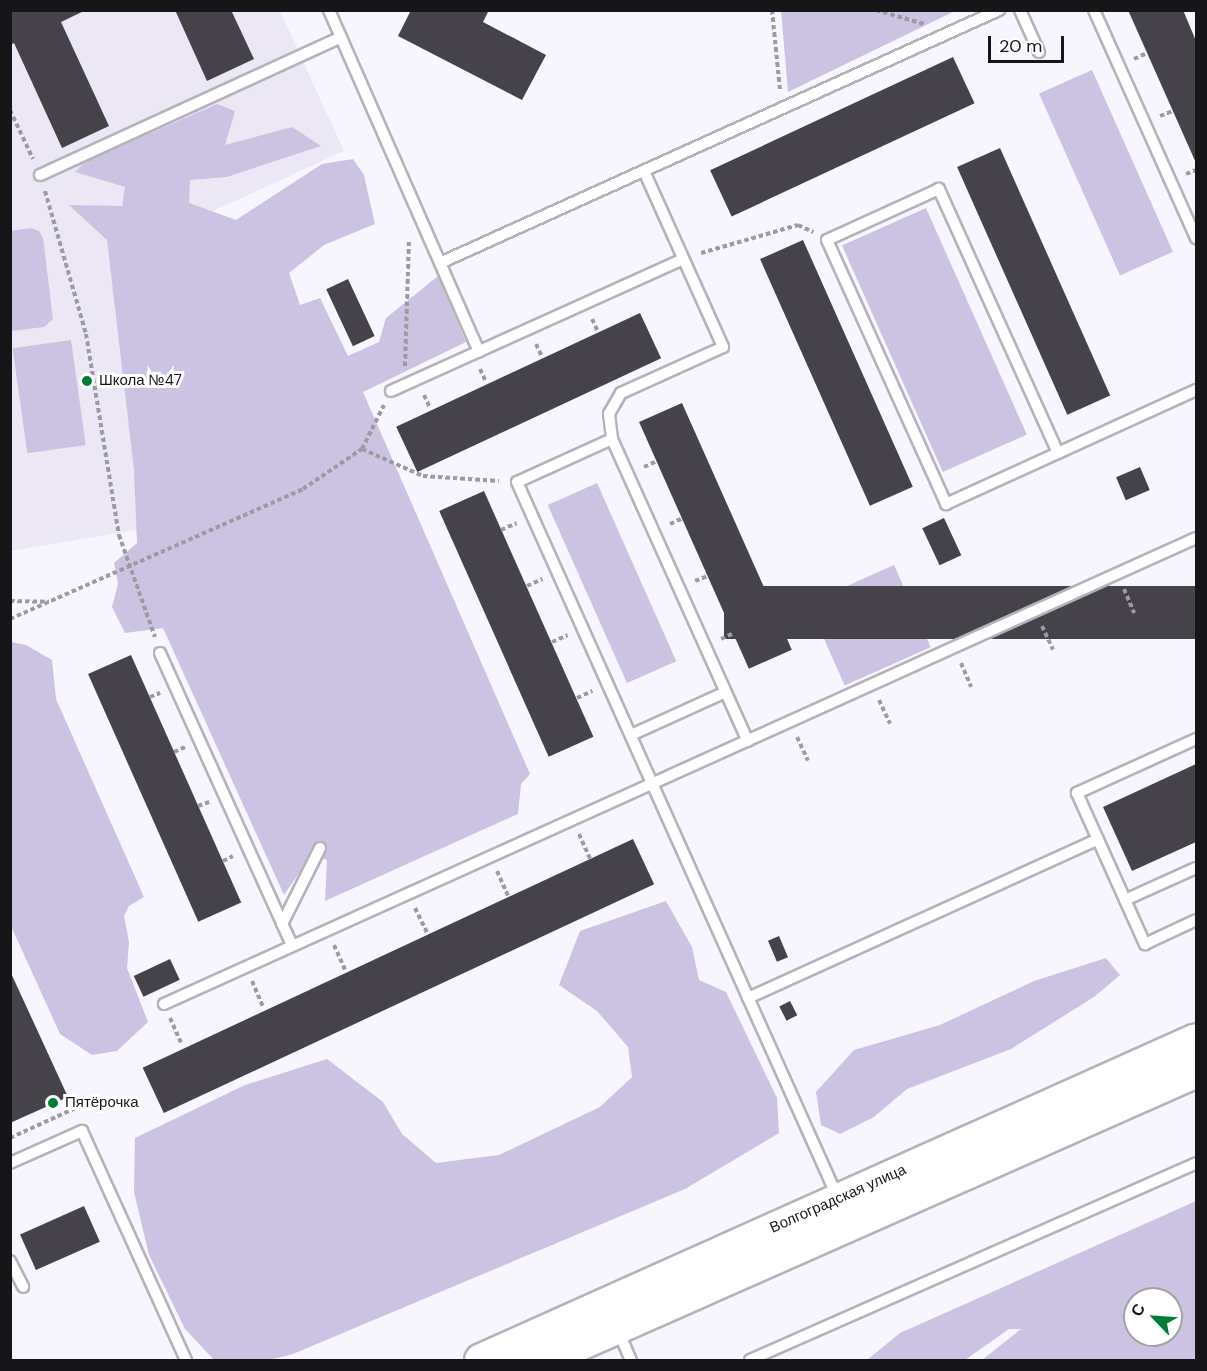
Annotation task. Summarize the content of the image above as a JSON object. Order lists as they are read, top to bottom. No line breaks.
{"streets":{"main road":["Волгоградская улица"]},"places":["Школа №47","Пятёрочка"],"scale_bar":"20 m","north":"top left"}
